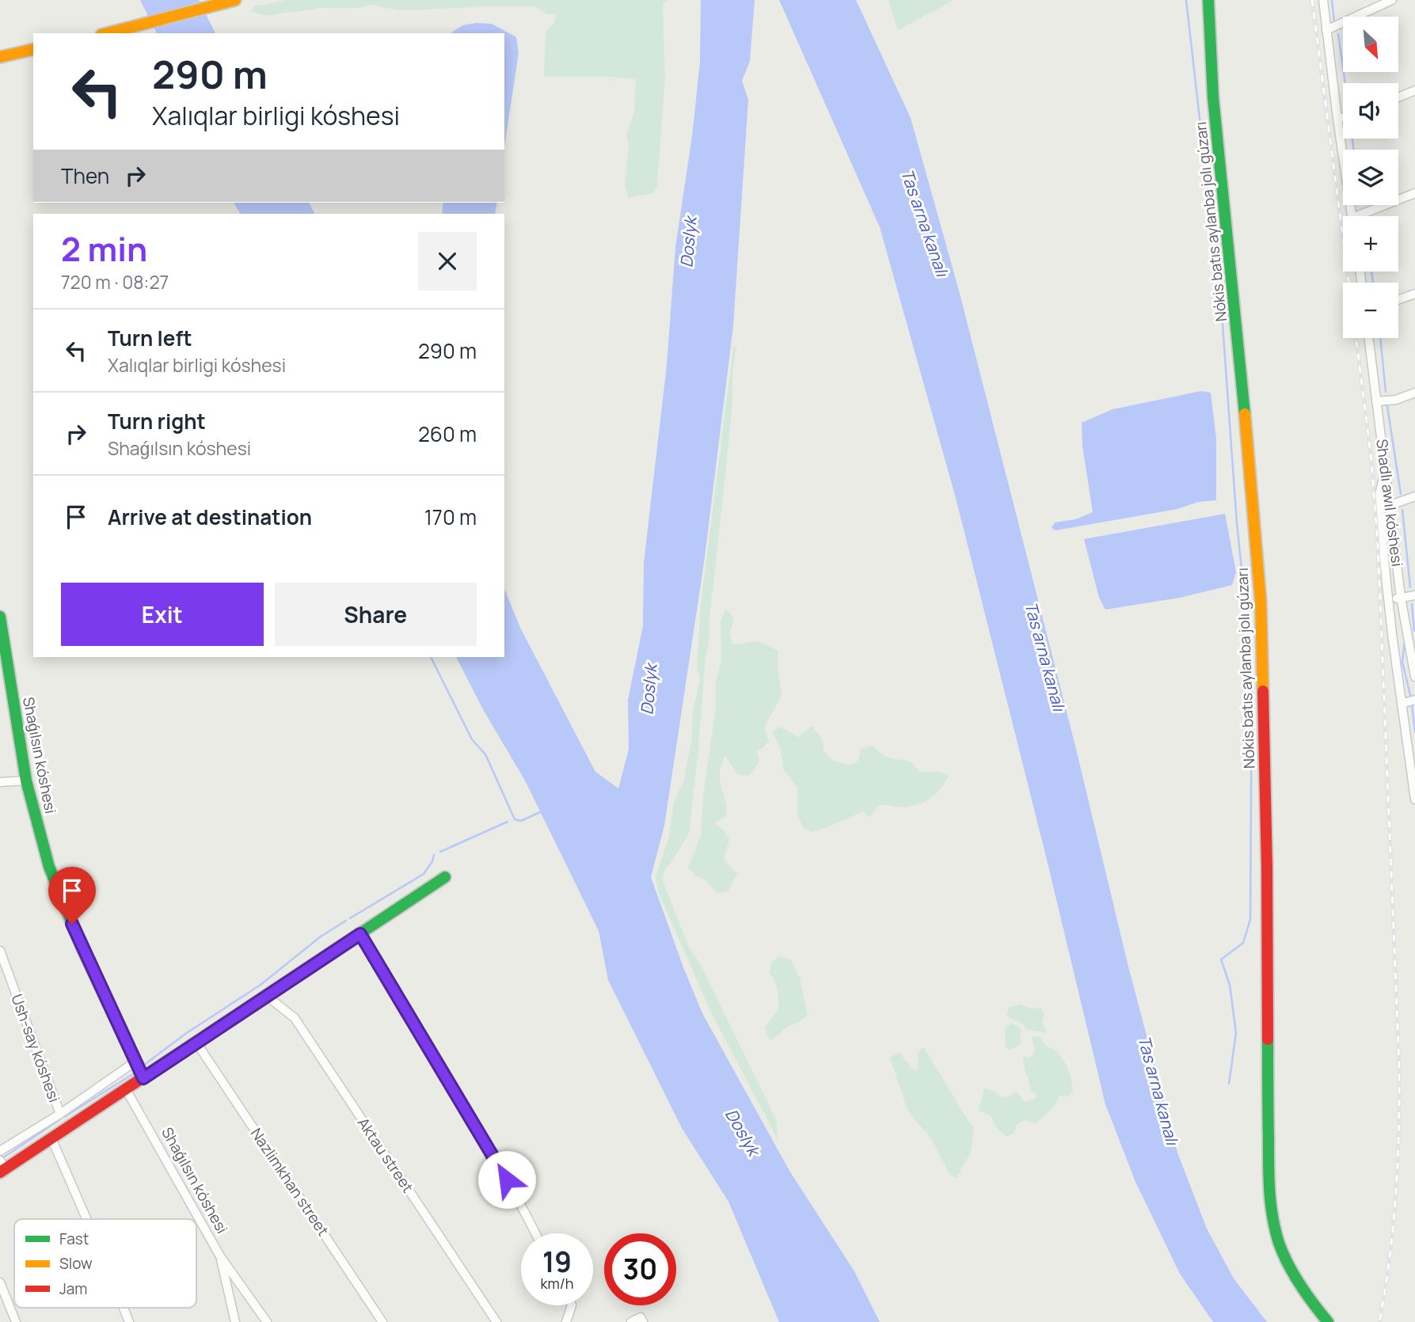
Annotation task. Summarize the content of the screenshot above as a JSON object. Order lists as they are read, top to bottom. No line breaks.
{"streets":{"main road":["Nókis batıs aylanba jolı gúzarı","Shaǵılsın kóshesi"],"street":["Shadlı awıl kóshesi","Ush-say kóshesi","Aktau street","Nazlimkhan street"]},"water":["Tas arna kanalı","Doslyk"],"legend":["Fast","Slow","Jam"],"north":"bottom right","page":{"map_buttons":["+","−"],"turn":["290 m","Xalıqlar birligi kóshesi"],"then":"Then","heading":["2 min","720 m · 08:27"],"list":[{"name":"Turn left","note":"Xalıqlar birligi kóshesi","value":"290 m"},{"name":"Turn right","note":"Shaǵılsın kóshesi","value":"260 m"},{"name":"Arrive at destination","value":"170 m"}],"buttons":["Exit","Share"],"speed":"19 km/h","limit":"30"}}
